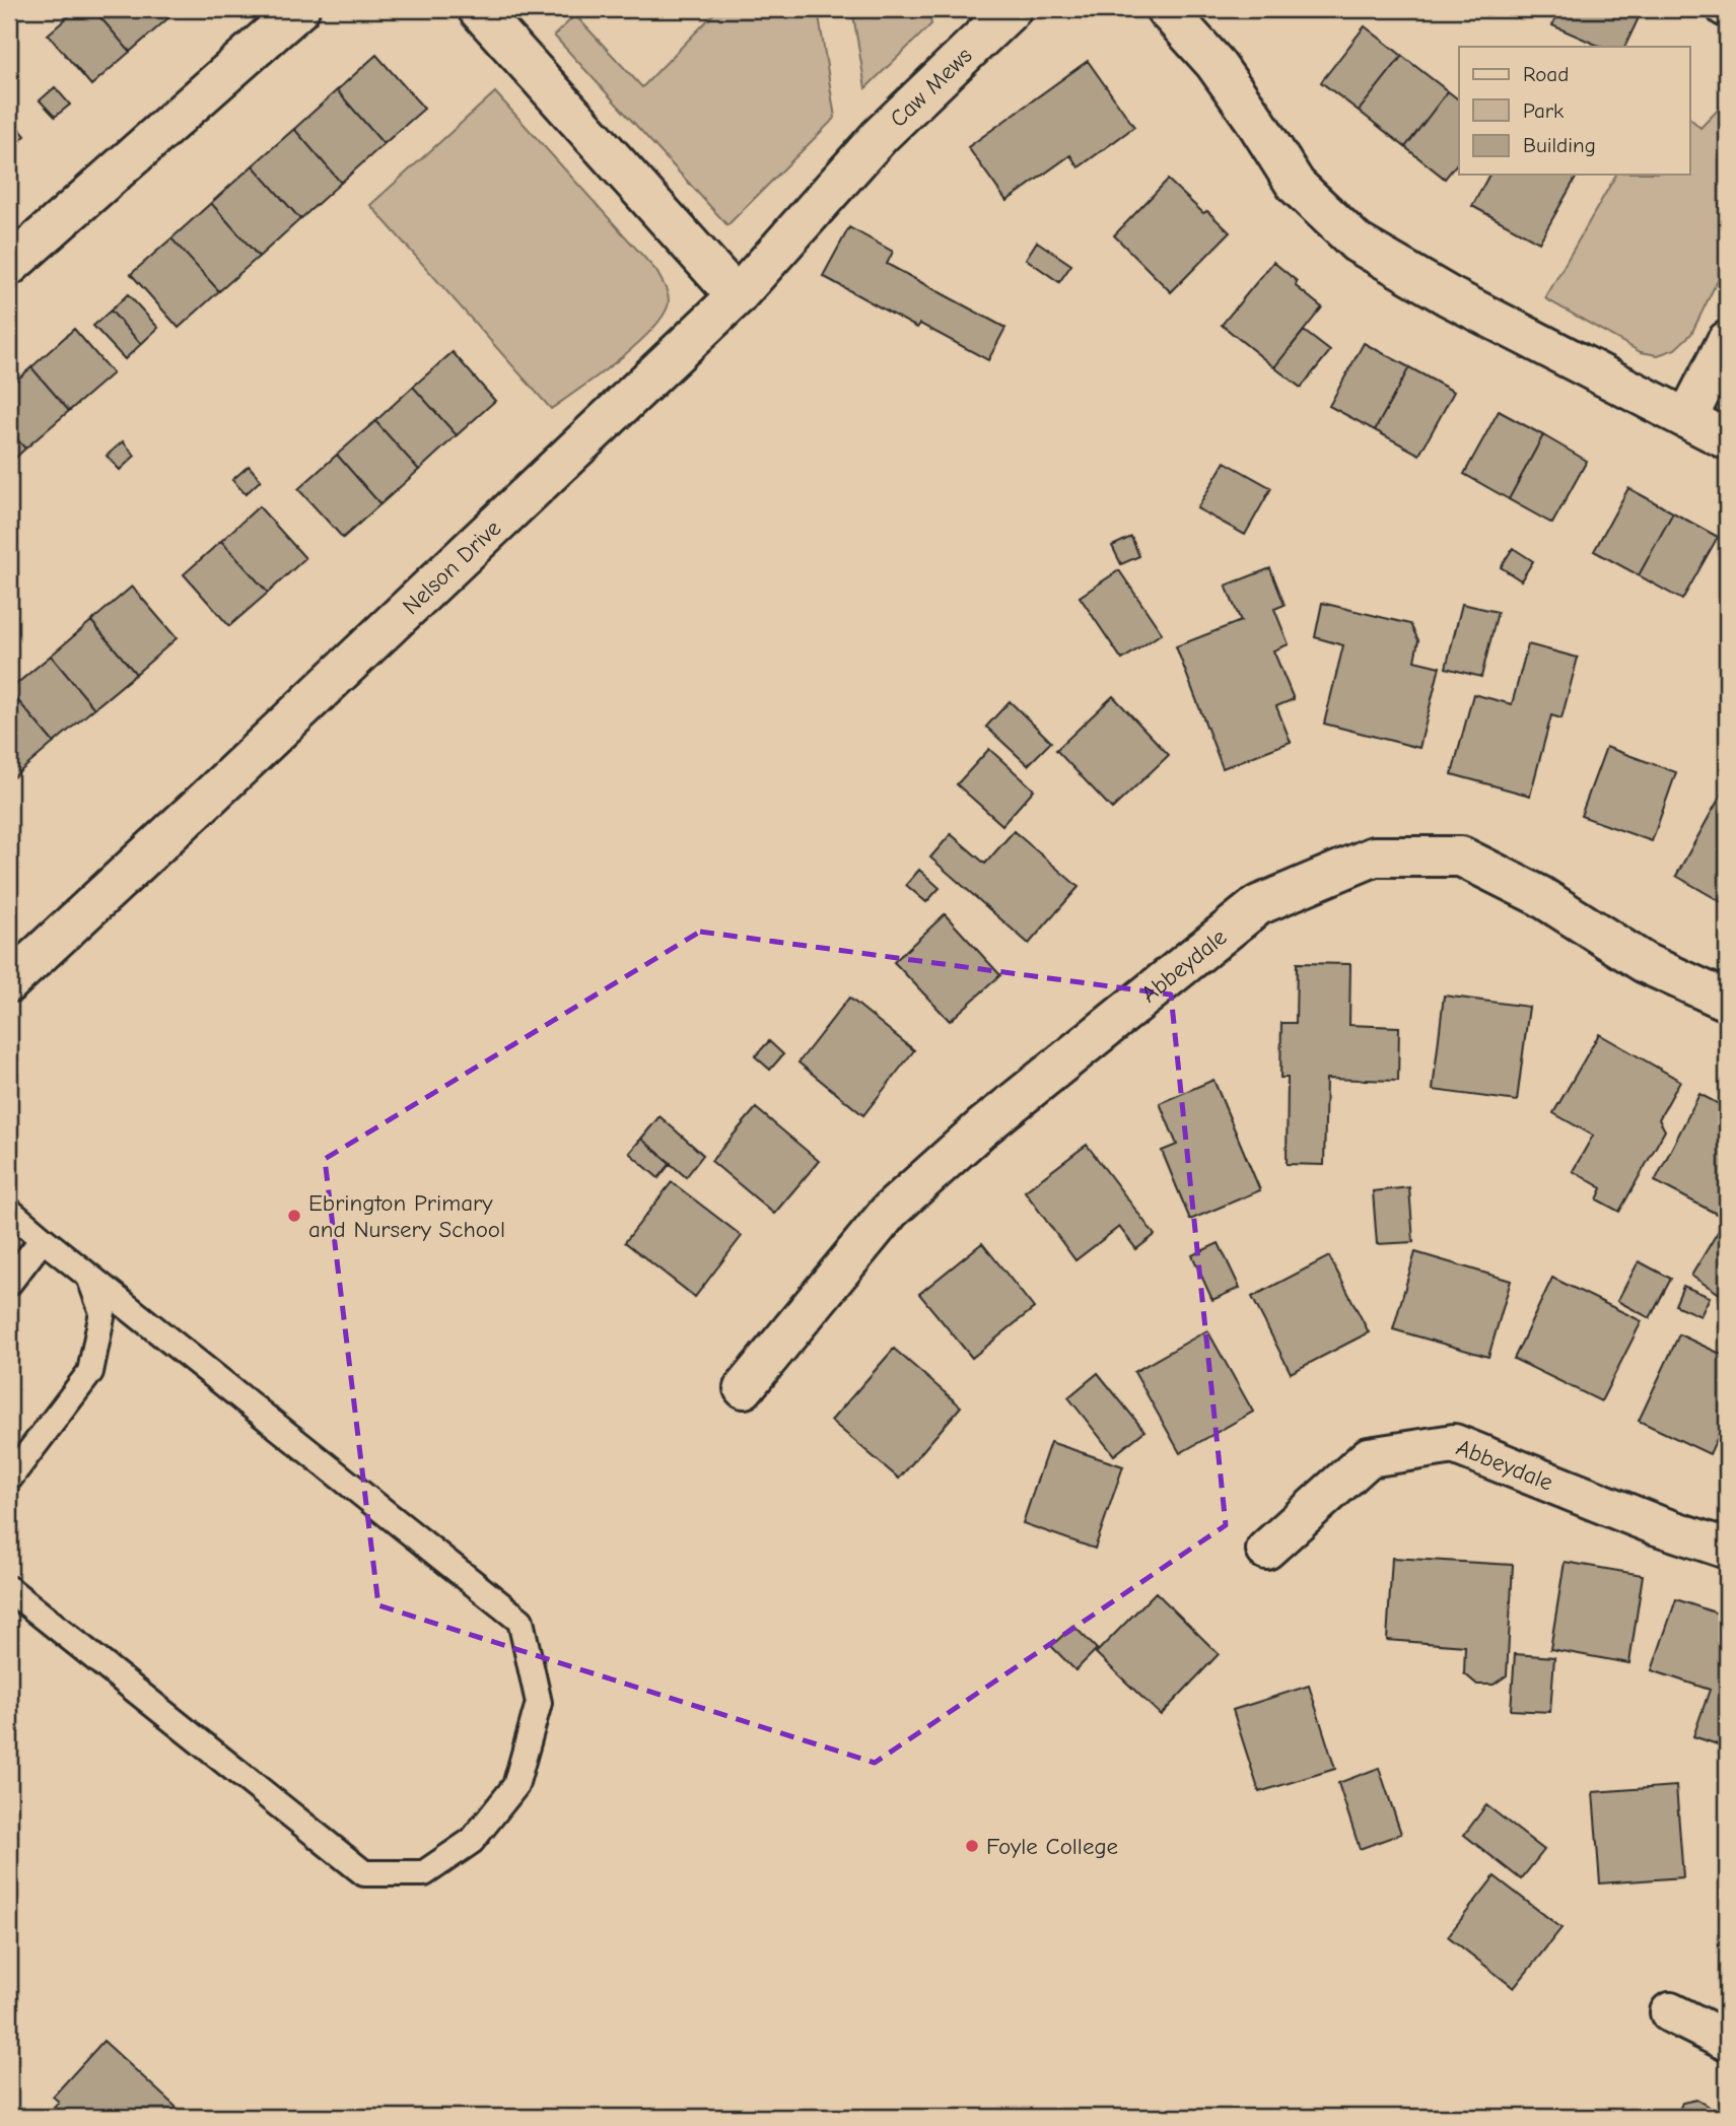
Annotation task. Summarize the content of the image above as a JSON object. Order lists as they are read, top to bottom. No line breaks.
{"streets":{"street":["Caw Mews","Nelson Drive","Abbeydale"]},"crossings":[["Caw Mews","Nelson Drive"]],"places":["Ebrington Primary and Nursery School","Foyle College"],"legend":["Road","Park","Building"]}
